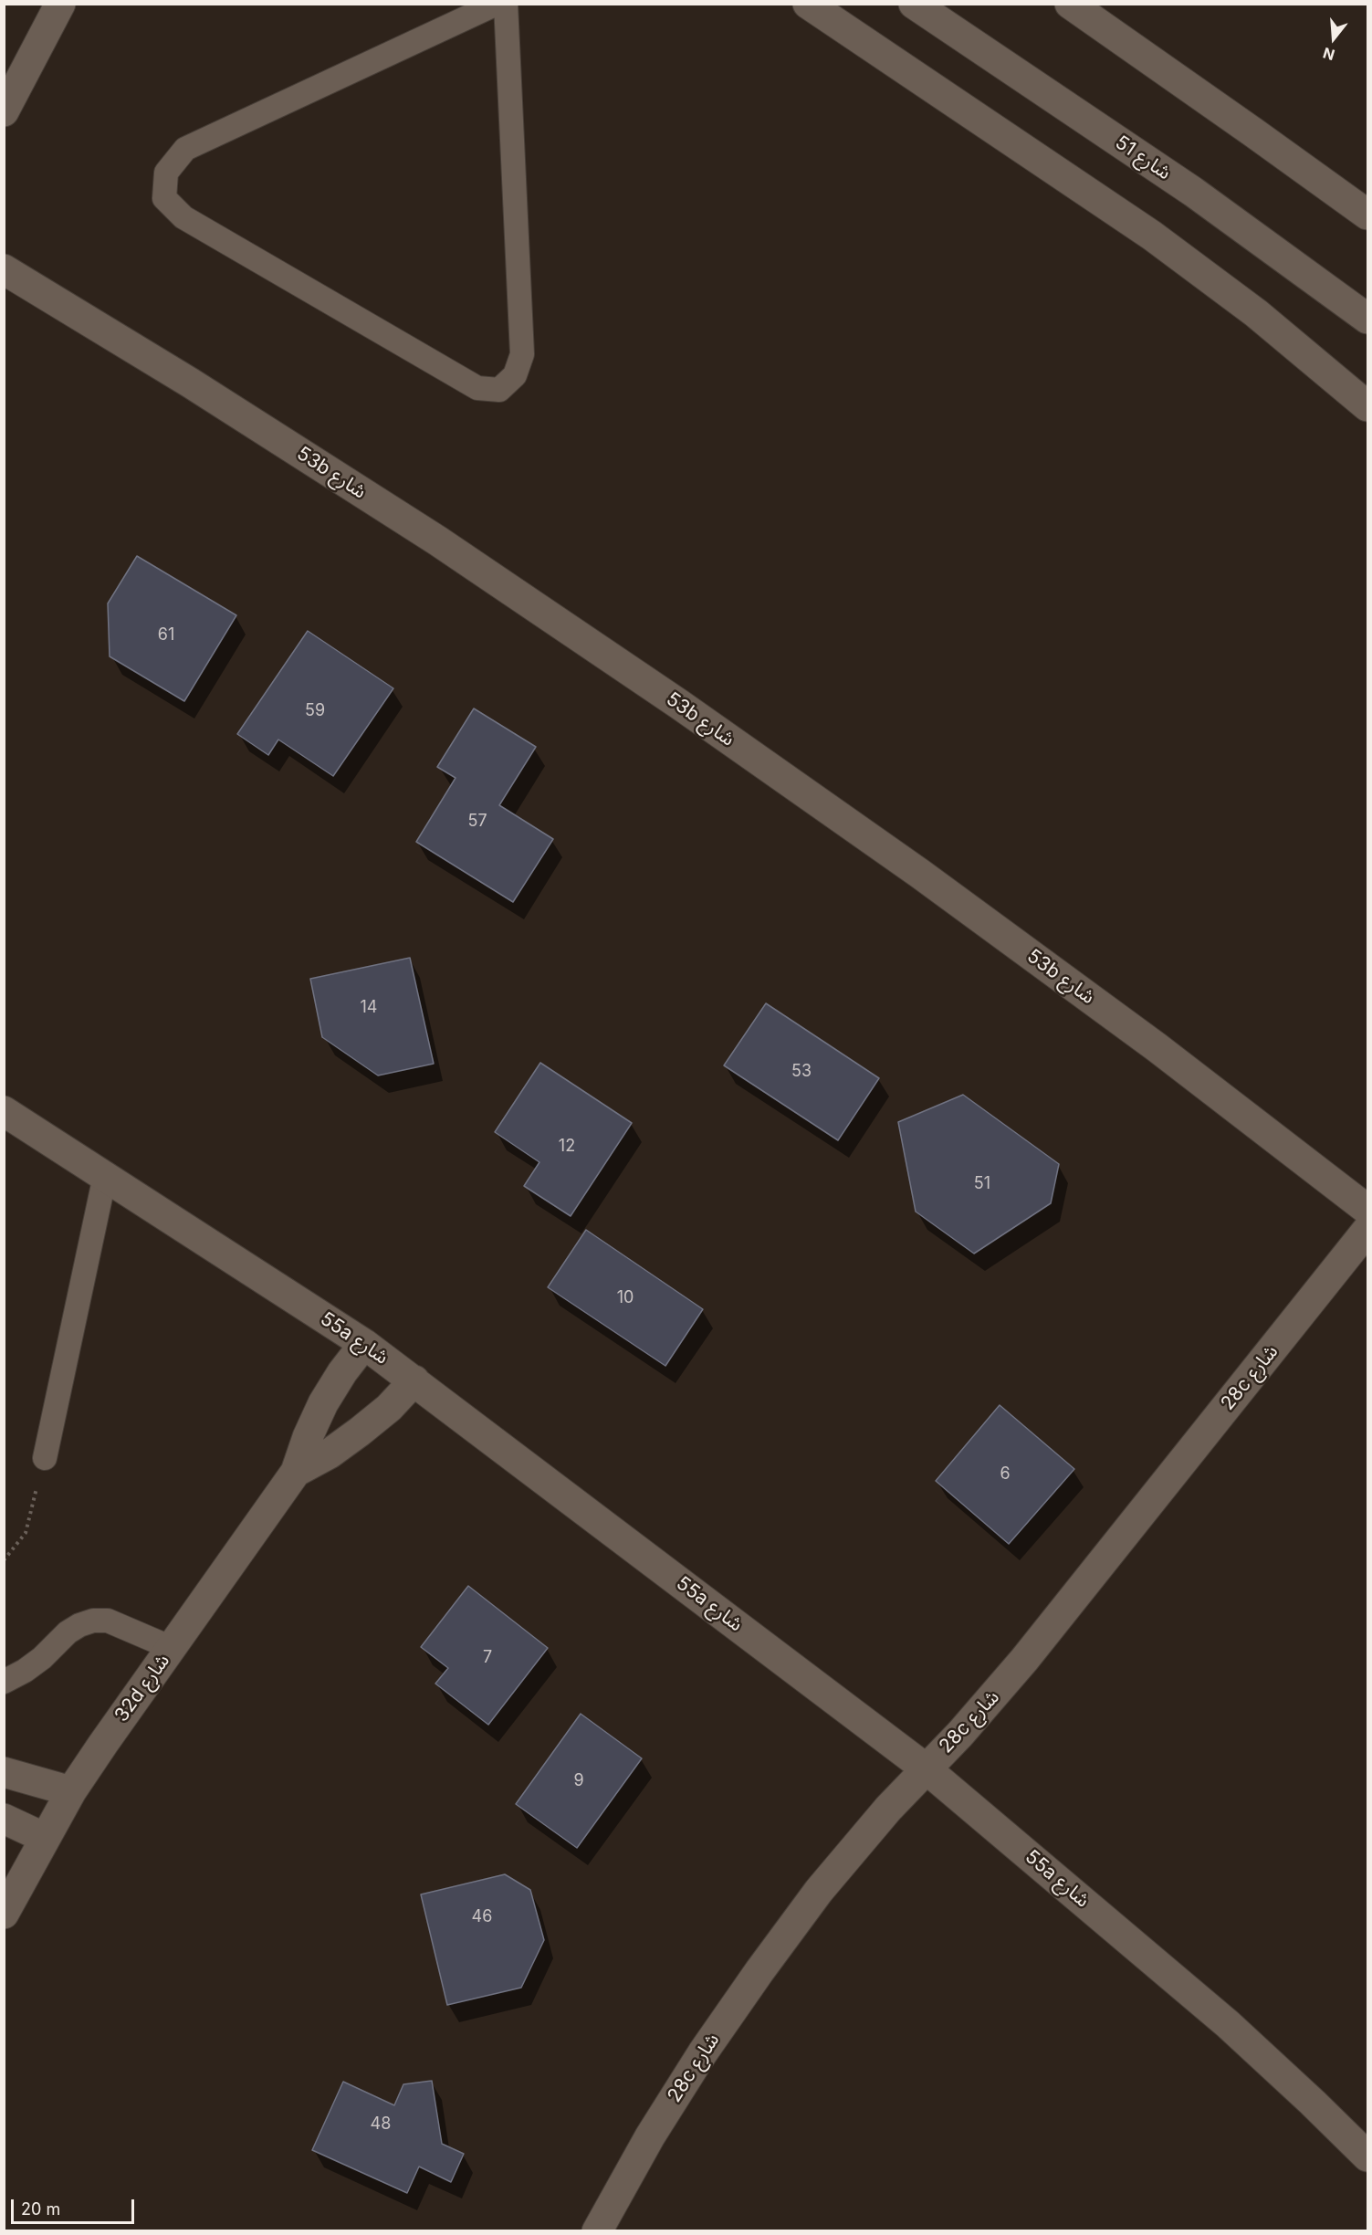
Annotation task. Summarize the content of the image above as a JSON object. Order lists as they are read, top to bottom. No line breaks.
{"streets":{"street":["شارع 51","53b شارع","55a شارع","28c شارع","32d شارع"]},"crossings":[["55a شارع","28c شارع"],["55a شارع","32d شارع"]],"house_numbers":["61","59","57","14","53","12","51","10","6","7","9","46","48"],"scale_bar":"20 m","north":"bottom"}
